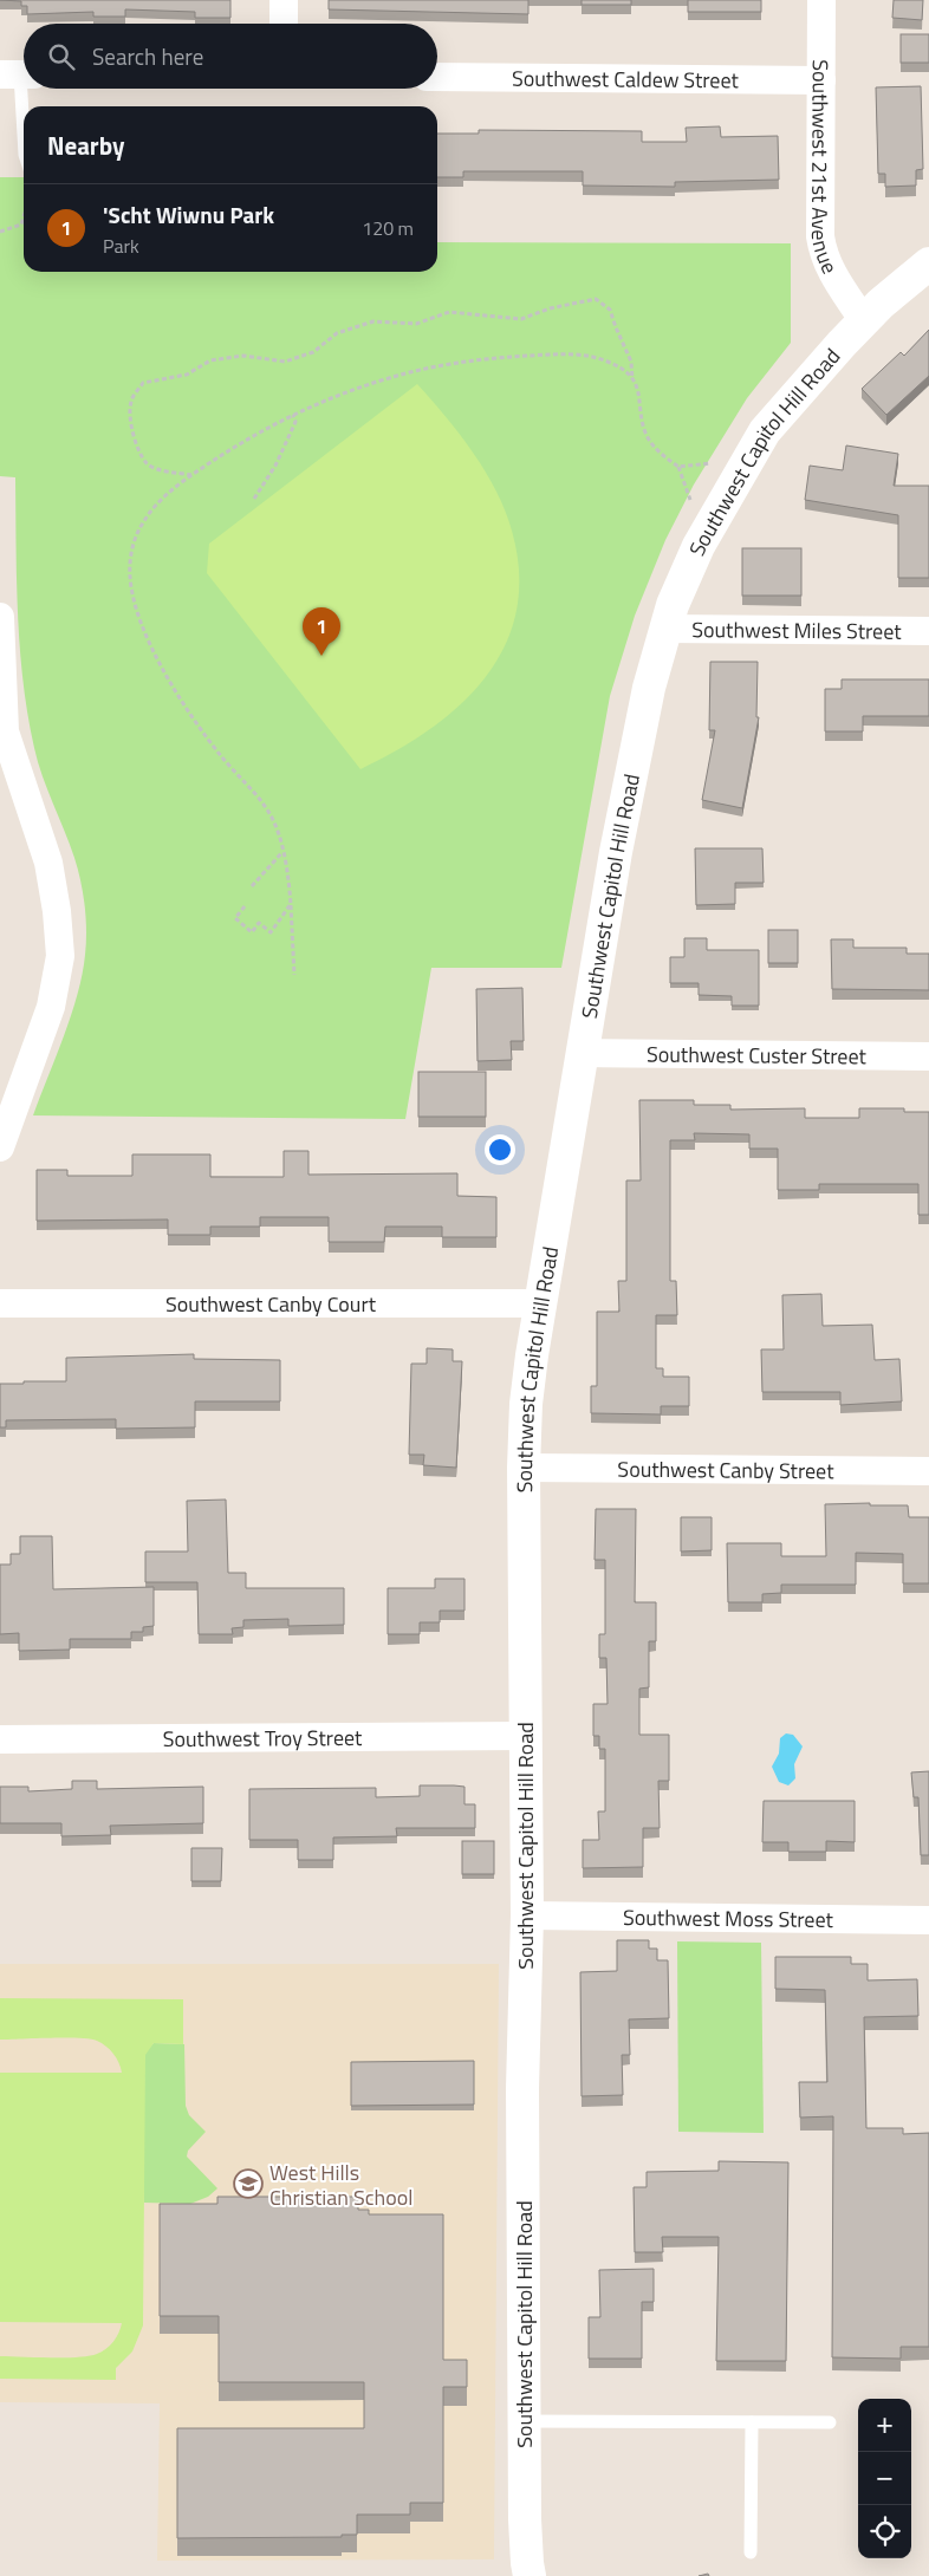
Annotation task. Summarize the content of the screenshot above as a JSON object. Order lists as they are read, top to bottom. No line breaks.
{"streets":{"street":["Southwest Caldew Street","Southwest 21st Avenue","Southwest Capitol Hill Road","Southwest Miles Street","Southwest Custer Street","Southwest Canby Court","Southwest Canby Street","Southwest Troy Street","Southwest Moss Street"]},"crossings":[["Southwest Caldew Street","Southwest 21st Avenue"],["Southwest 21st Avenue","Southwest Capitol Hill Road"],["Southwest Capitol Hill Road","Southwest Miles Street"],["Southwest Capitol Hill Road","Southwest Custer Street"],["Southwest Capitol Hill Road","Southwest Canby Court"],["Southwest Capitol Hill Road","Southwest Canby Street"],["Southwest Capitol Hill Road","Southwest Troy Street"],["Southwest Capitol Hill Road","Southwest Moss Street"]],"places":{"school or university":["West Hills Christian School"]},"page":{"search":"Search here","heading":"Nearby","list":[{"mark":"1","name":"'Scht Wiwnu Park","note":"Park","value":"120 m"}],"pins":"1","map_buttons":["+","−"]}}
